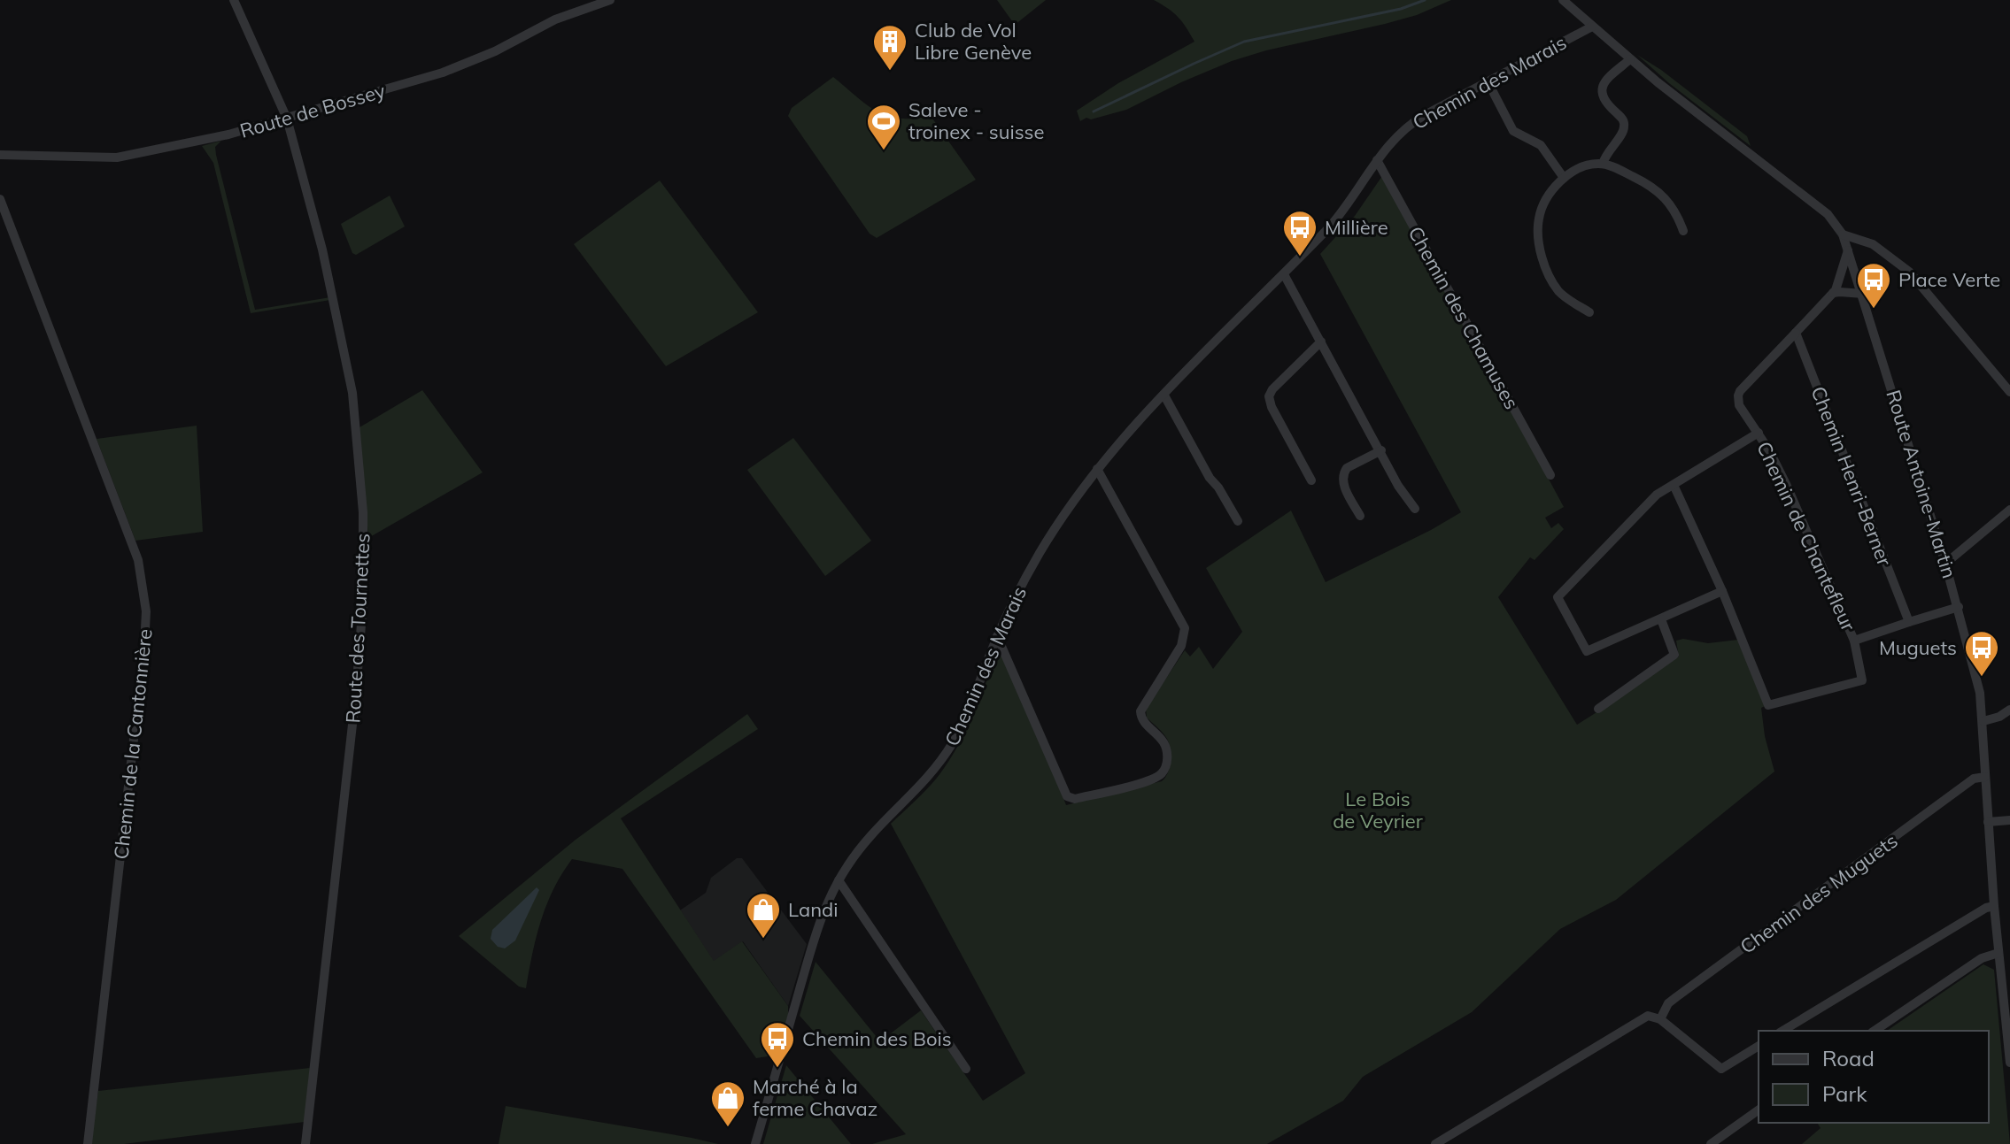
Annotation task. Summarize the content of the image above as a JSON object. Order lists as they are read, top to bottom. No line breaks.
{"streets":{"street":["Chemin des Marais","Route de Bossey","Chemin des Chamuses","Chemin Henri-Berner","Route Antoine-Martin","Chemin de Chantefleur","Route des Tournettes","Chemin de la Cantonnière","Chemin des Muguets"]},"crossings":[["Chemin des Marais","Chemin des Chamuses"],["Chemin des Marais","Route Antoine-Martin"],["Route de Bossey","Route des Tournettes"],["Chemin Henri-Berner","Chemin de Chantefleur"],["Route Antoine-Martin","Chemin des Muguets"]],"parks":["Le Bois de Veyrier"],"places":{"building":["Club de Vol Libre Genève"],"sports":["Saleve - troinex - suisse"],"bus stop":["Millière","Place Verte","Muguets","Chemin des Bois"],"shop":["Landi","Marché à la ferme Chavaz"]},"legend":["Road","Park"]}
